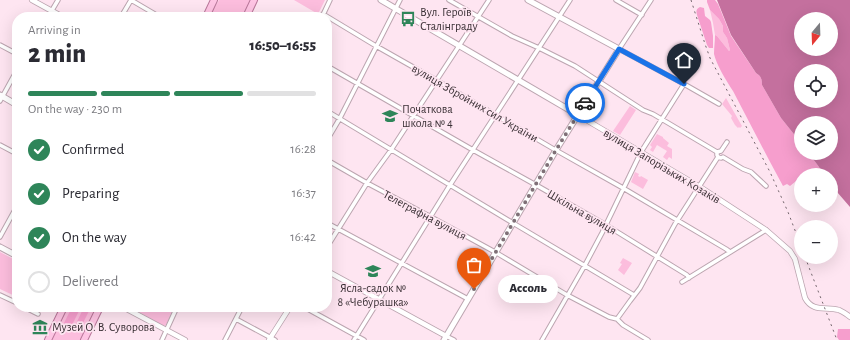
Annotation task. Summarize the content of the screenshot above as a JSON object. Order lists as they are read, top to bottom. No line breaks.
{"streets":{"main road":["вулиця Запорізьких Козаків"],"street":["вулиця Збройних сил України","Шкільна вулиця","Телеграфна вулиця"]},"places":{"bus stop":["Вул. Героїв Сталінграду"],"school or university":["Початкова школа № 4","Ясла-садок № 8 «Чебурашка»"],"other":["Ассоль"],"museum":["Музей О. В. Суворова"]},"north":"bottom","page":{"map_buttons":["+","−"],"heading":["2 min","Arriving in","16:50–16:55"],"bar":"On the way · 230 m","list":[["Confirmed","16:28"],["Preparing","16:37"],["On the way","16:42"],"Delivered"],"bubble":"Ассоль"}}
